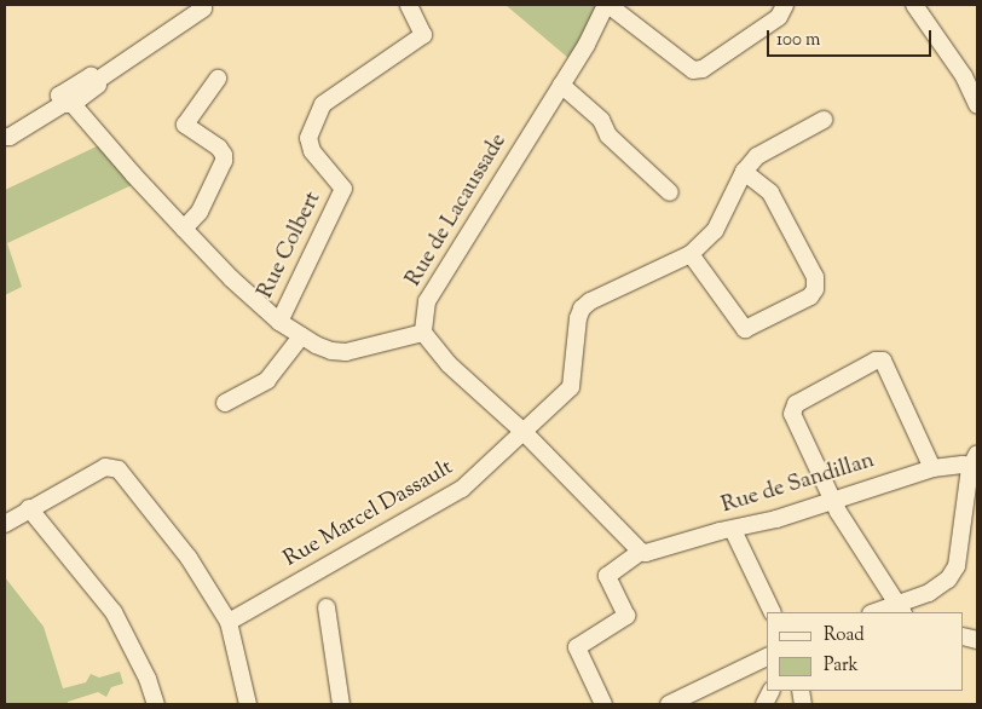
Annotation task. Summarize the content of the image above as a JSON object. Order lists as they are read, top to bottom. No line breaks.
{"streets":{"street":["Rue de Lacaussade","Rue Colbert","Rue de Sandillan","Rue Marcel Dassault"]},"legend":["Road","Park"],"scale_bar":"100 m"}
